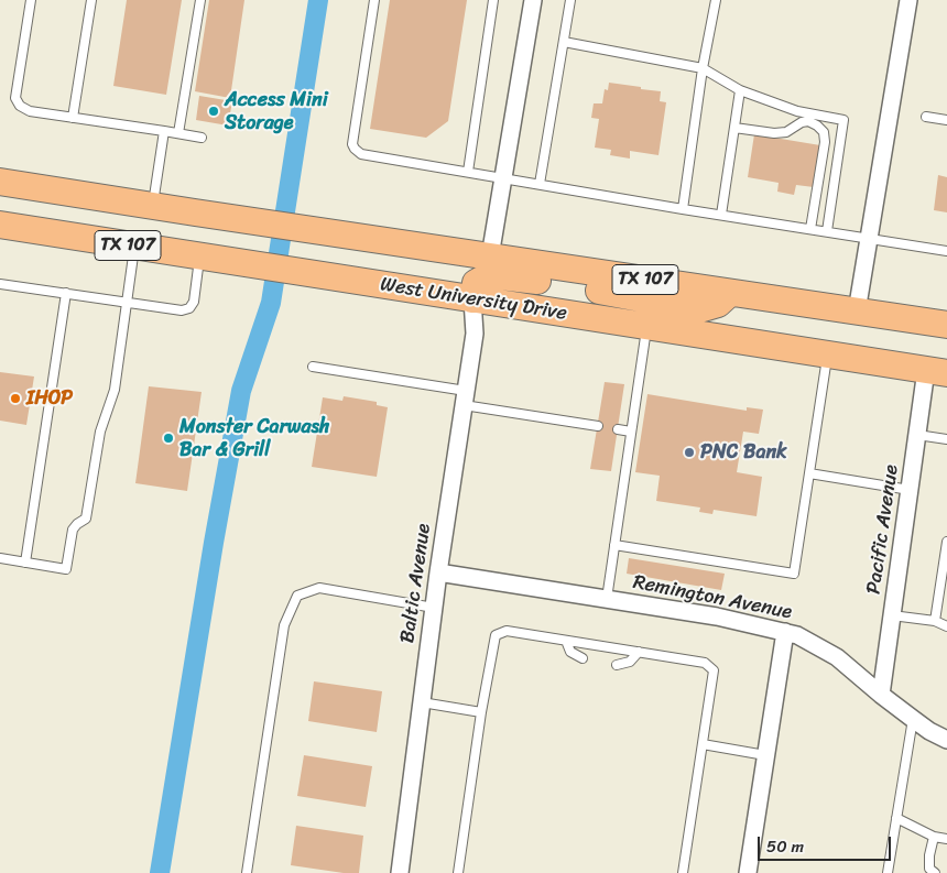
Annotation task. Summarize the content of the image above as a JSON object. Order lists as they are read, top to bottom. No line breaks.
{"streets":{"main road":["TX 107","West University Drive"],"street":["Pacific Avenue","Baltic Avenue","Remington Avenue"]},"crossings":[["West University Drive","Pacific Avenue"],["West University Drive","Baltic Avenue"],["Pacific Avenue","Remington Avenue"],["Baltic Avenue","Remington Avenue"]],"places":["Access Mini Storage","IHOP","Monster Carwash Bar & Grill","PNC Bank"],"scale_bar":"50 m"}
